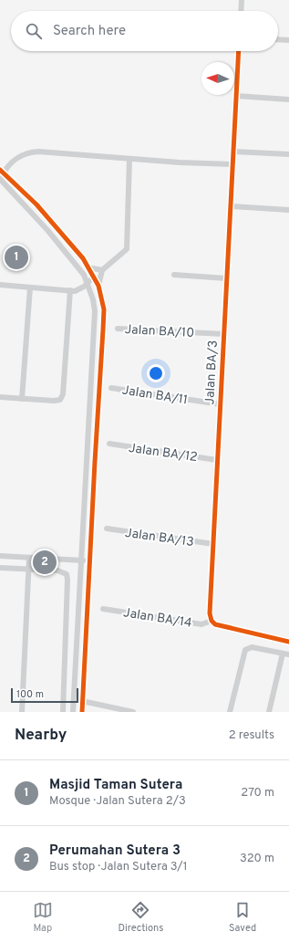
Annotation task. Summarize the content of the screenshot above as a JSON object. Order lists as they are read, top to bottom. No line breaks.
{"streets":{"street":["Jalan BA/10","Jalan BA/3","Jalan BA/11","Jalan BA/12","Jalan BA/13","Jalan BA/14"]},"crossings":[["Jalan BA/10","Jalan BA/3"],["Jalan BA/3","Jalan BA/11"],["Jalan BA/3","Jalan BA/12"],["Jalan BA/3","Jalan BA/13"],["Jalan BA/3","Jalan BA/14"]],"scale_bar":"100 m","north":"left","page":{"search":"Search here","pins":["1","2"],"scale":"100 m","heading":["Nearby","2 results"],"list":[{"mark":"1","name":"Masjid Taman Sutera","note":"Mosque · Jalan Sutera 2/3","value":"270 m"},{"mark":"2","name":"Perumahan Sutera 3","note":"Bus stop · Jalan Sutera 3/1","value":"320 m"}],"nav":["Map","Directions","Saved"]}}
